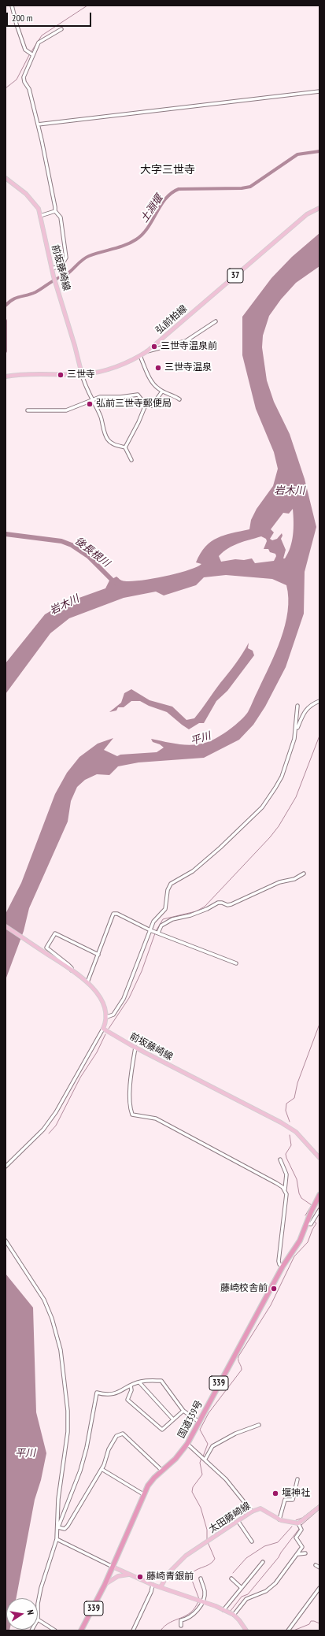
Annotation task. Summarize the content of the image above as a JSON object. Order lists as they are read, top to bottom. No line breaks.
{"streets":{"highway":["339","国道339号"],"main road":["前坂藤崎線","37","弘前柏線","太田藤崎線"]},"crossings":[["前坂藤崎線","弘前柏線"]],"districts":["大字三世寺"],"water":["土淵堰","岩木川","後長根川","平川"],"places":["三世寺温泉前","三世寺温泉","三世寺","弘前三世寺郵便局","藤崎校舎前","堰神社","藤崎青銀前"],"scale_bar":"200 m","north":"right"}
